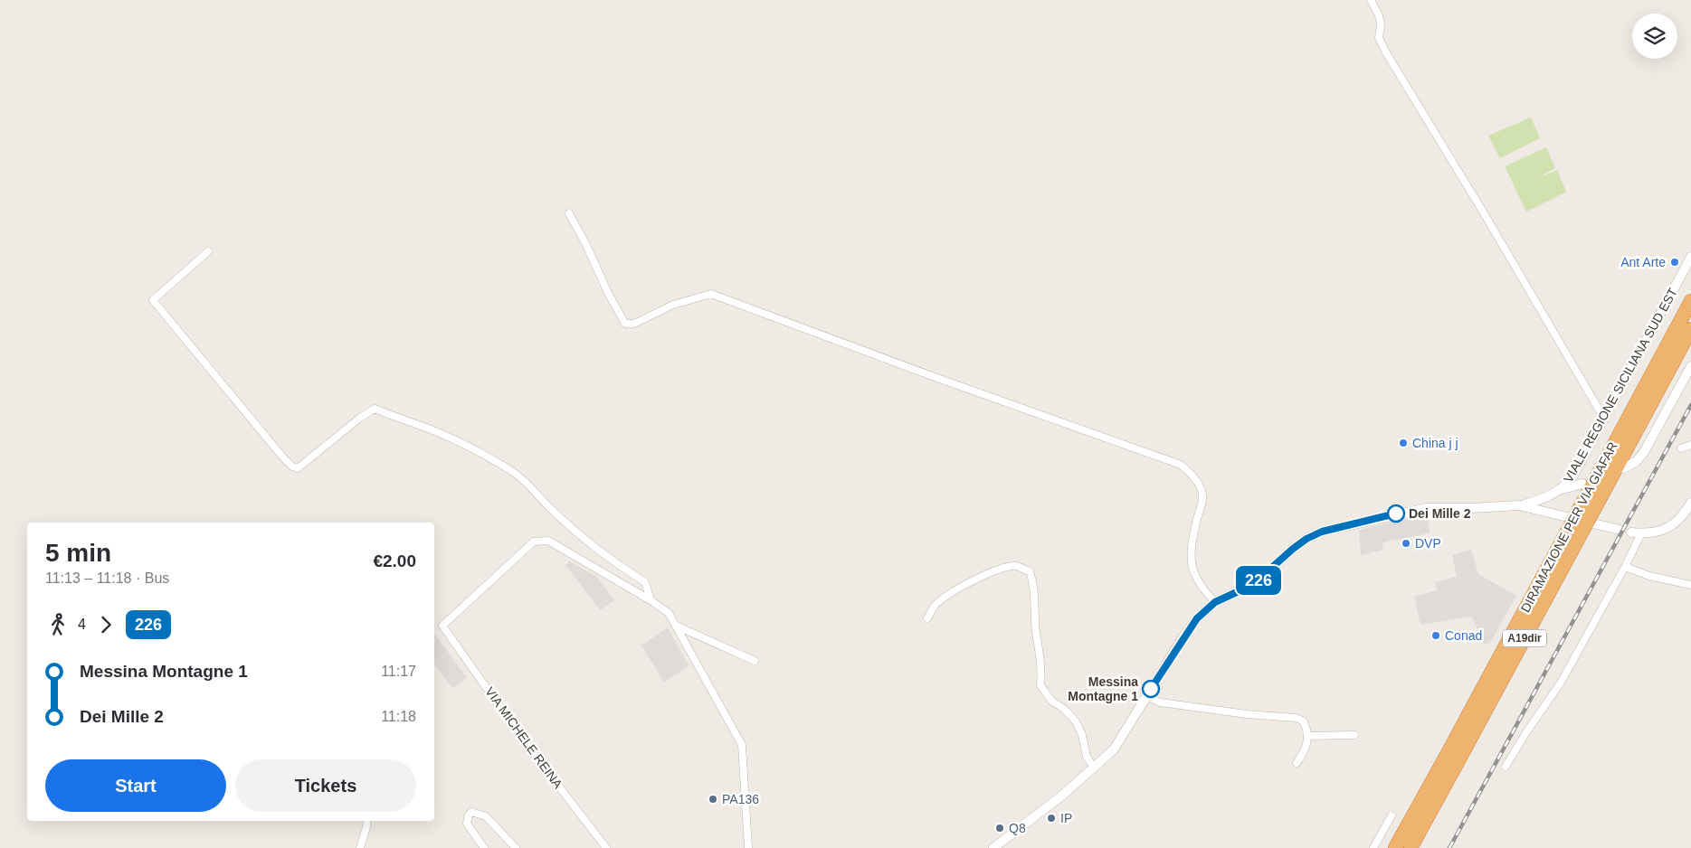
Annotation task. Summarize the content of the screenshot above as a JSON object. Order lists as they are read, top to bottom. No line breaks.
{"streets":{"highway":["DIRAMAZIONE PER VIA GIAFAR","A19dir"],"street":["VIALE REGIONE SICILIANA SUD EST","VIA MICHELE REINA"]},"places":["Ant Arte","China j j","Dei Mille 2","DVP","Conad","Messina Montagne 1","PA136","IP","Q8"],"lines":["bus line 226"],"page":{"on_map":"226","heading":["5 min","11:13 – 11:18 · Bus","€2.00"],"legs":["4","226"],"list":[{"name":"Messina Montagne 1","value":"11:17"},{"name":"Dei Mille 2","value":"11:18"}],"buttons":["Start","Tickets"]}}
